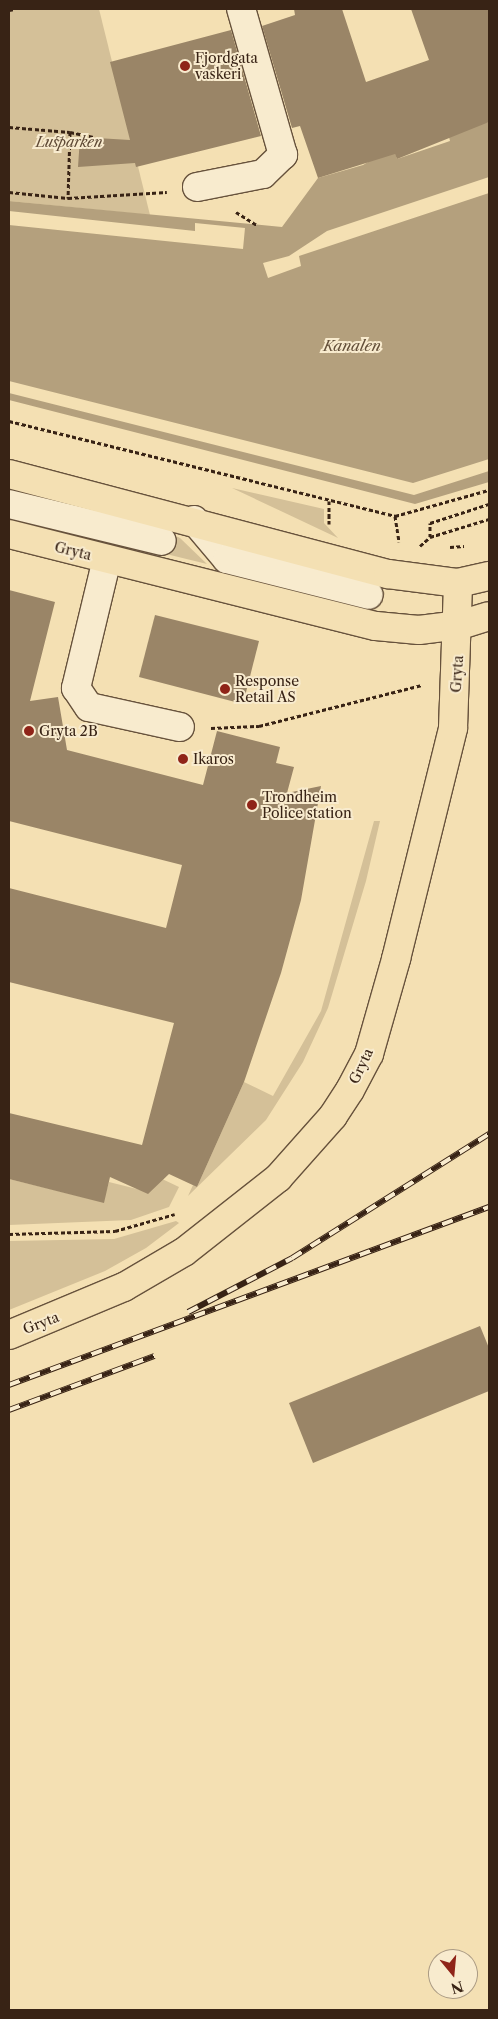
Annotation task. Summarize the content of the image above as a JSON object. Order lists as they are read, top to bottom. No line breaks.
{"streets":{"main road":["Gryta"]},"water":["Kanalen"],"parks":["Lusparken"],"places":["Fjordgata vaskeri","Response Retail AS","Gryta 2B","Ikaros","Trondheim Police station"],"north":"bottom"}
